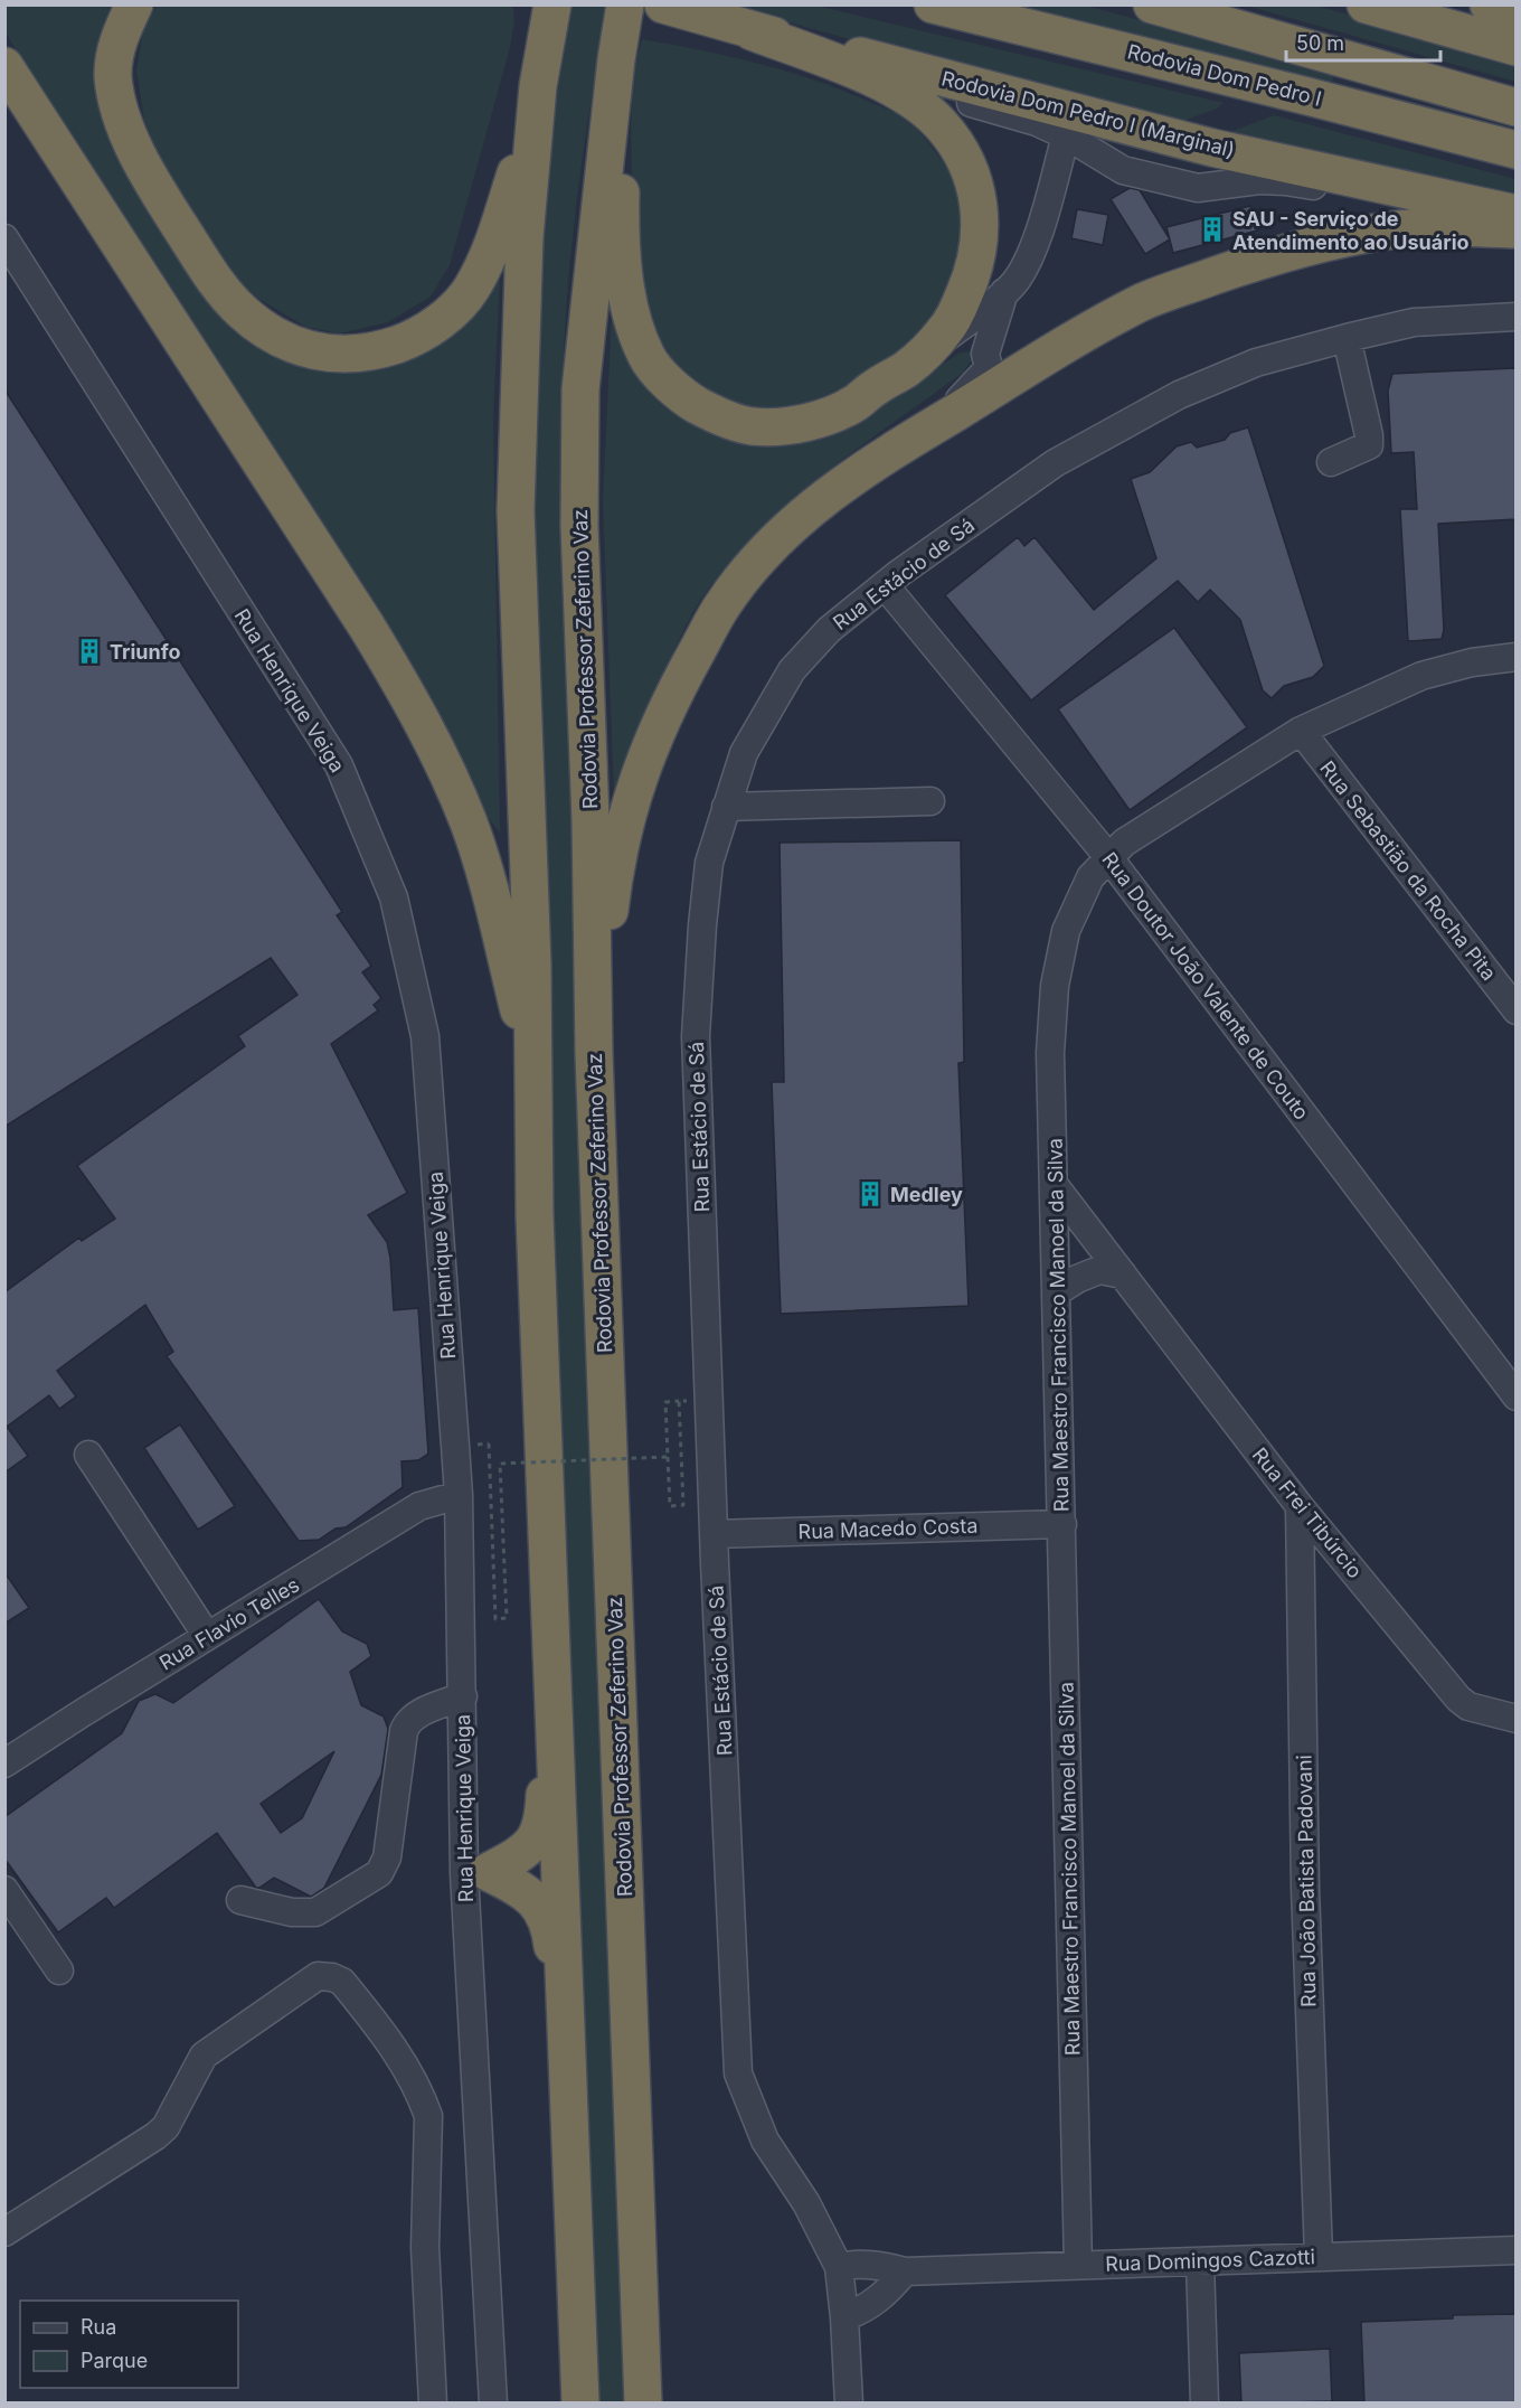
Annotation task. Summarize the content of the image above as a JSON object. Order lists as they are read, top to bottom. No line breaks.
{"streets":{"highway":["Rodovia Dom Pedro I","Rodovia Dom Pedro I (Marginal)","Rodovia Professor Zeferino Vaz"],"street":["Rua Estácio de Sá","Rua Henrique Veiga","Rua Sebastião da Rocha Pita","Rua Doutor João Valente de Couto","Rua Maestro Francisco Manoel da Silva","Rua Frei Tibúrcio","Rua Macedo Costa","Rua Flavio Telles","Rua João Batista Padovani","Rua Domingos Cazotti"]},"crossings":[["Rua Estácio de Sá","Rua Doutor João Valente de Couto"],["Rua Estácio de Sá","Rua Macedo Costa"],["Rua Estácio de Sá","Rua Domingos Cazotti"],["Rua Henrique Veiga","Rua Flavio Telles"],["Rua Sebastião da Rocha Pita","Rua Maestro Francisco Manoel da Silva"],["Rua Doutor João Valente de Couto","Rua Maestro Francisco Manoel da Silva"],["Rua Maestro Francisco Manoel da Silva","Rua Frei Tibúrcio"],["Rua Maestro Francisco Manoel da Silva","Rua Macedo Costa"],["Rua Maestro Francisco Manoel da Silva","Rua Domingos Cazotti"],["Rua Frei Tibúrcio","Rua João Batista Padovani"],["Rua João Batista Padovani","Rua Domingos Cazotti"]],"places":{"building":["SAU - Serviço de Atendimento ao Usuário","Triunfo","Medley"]},"legend":["Rua","Parque"],"scale_bar":"50 m"}
